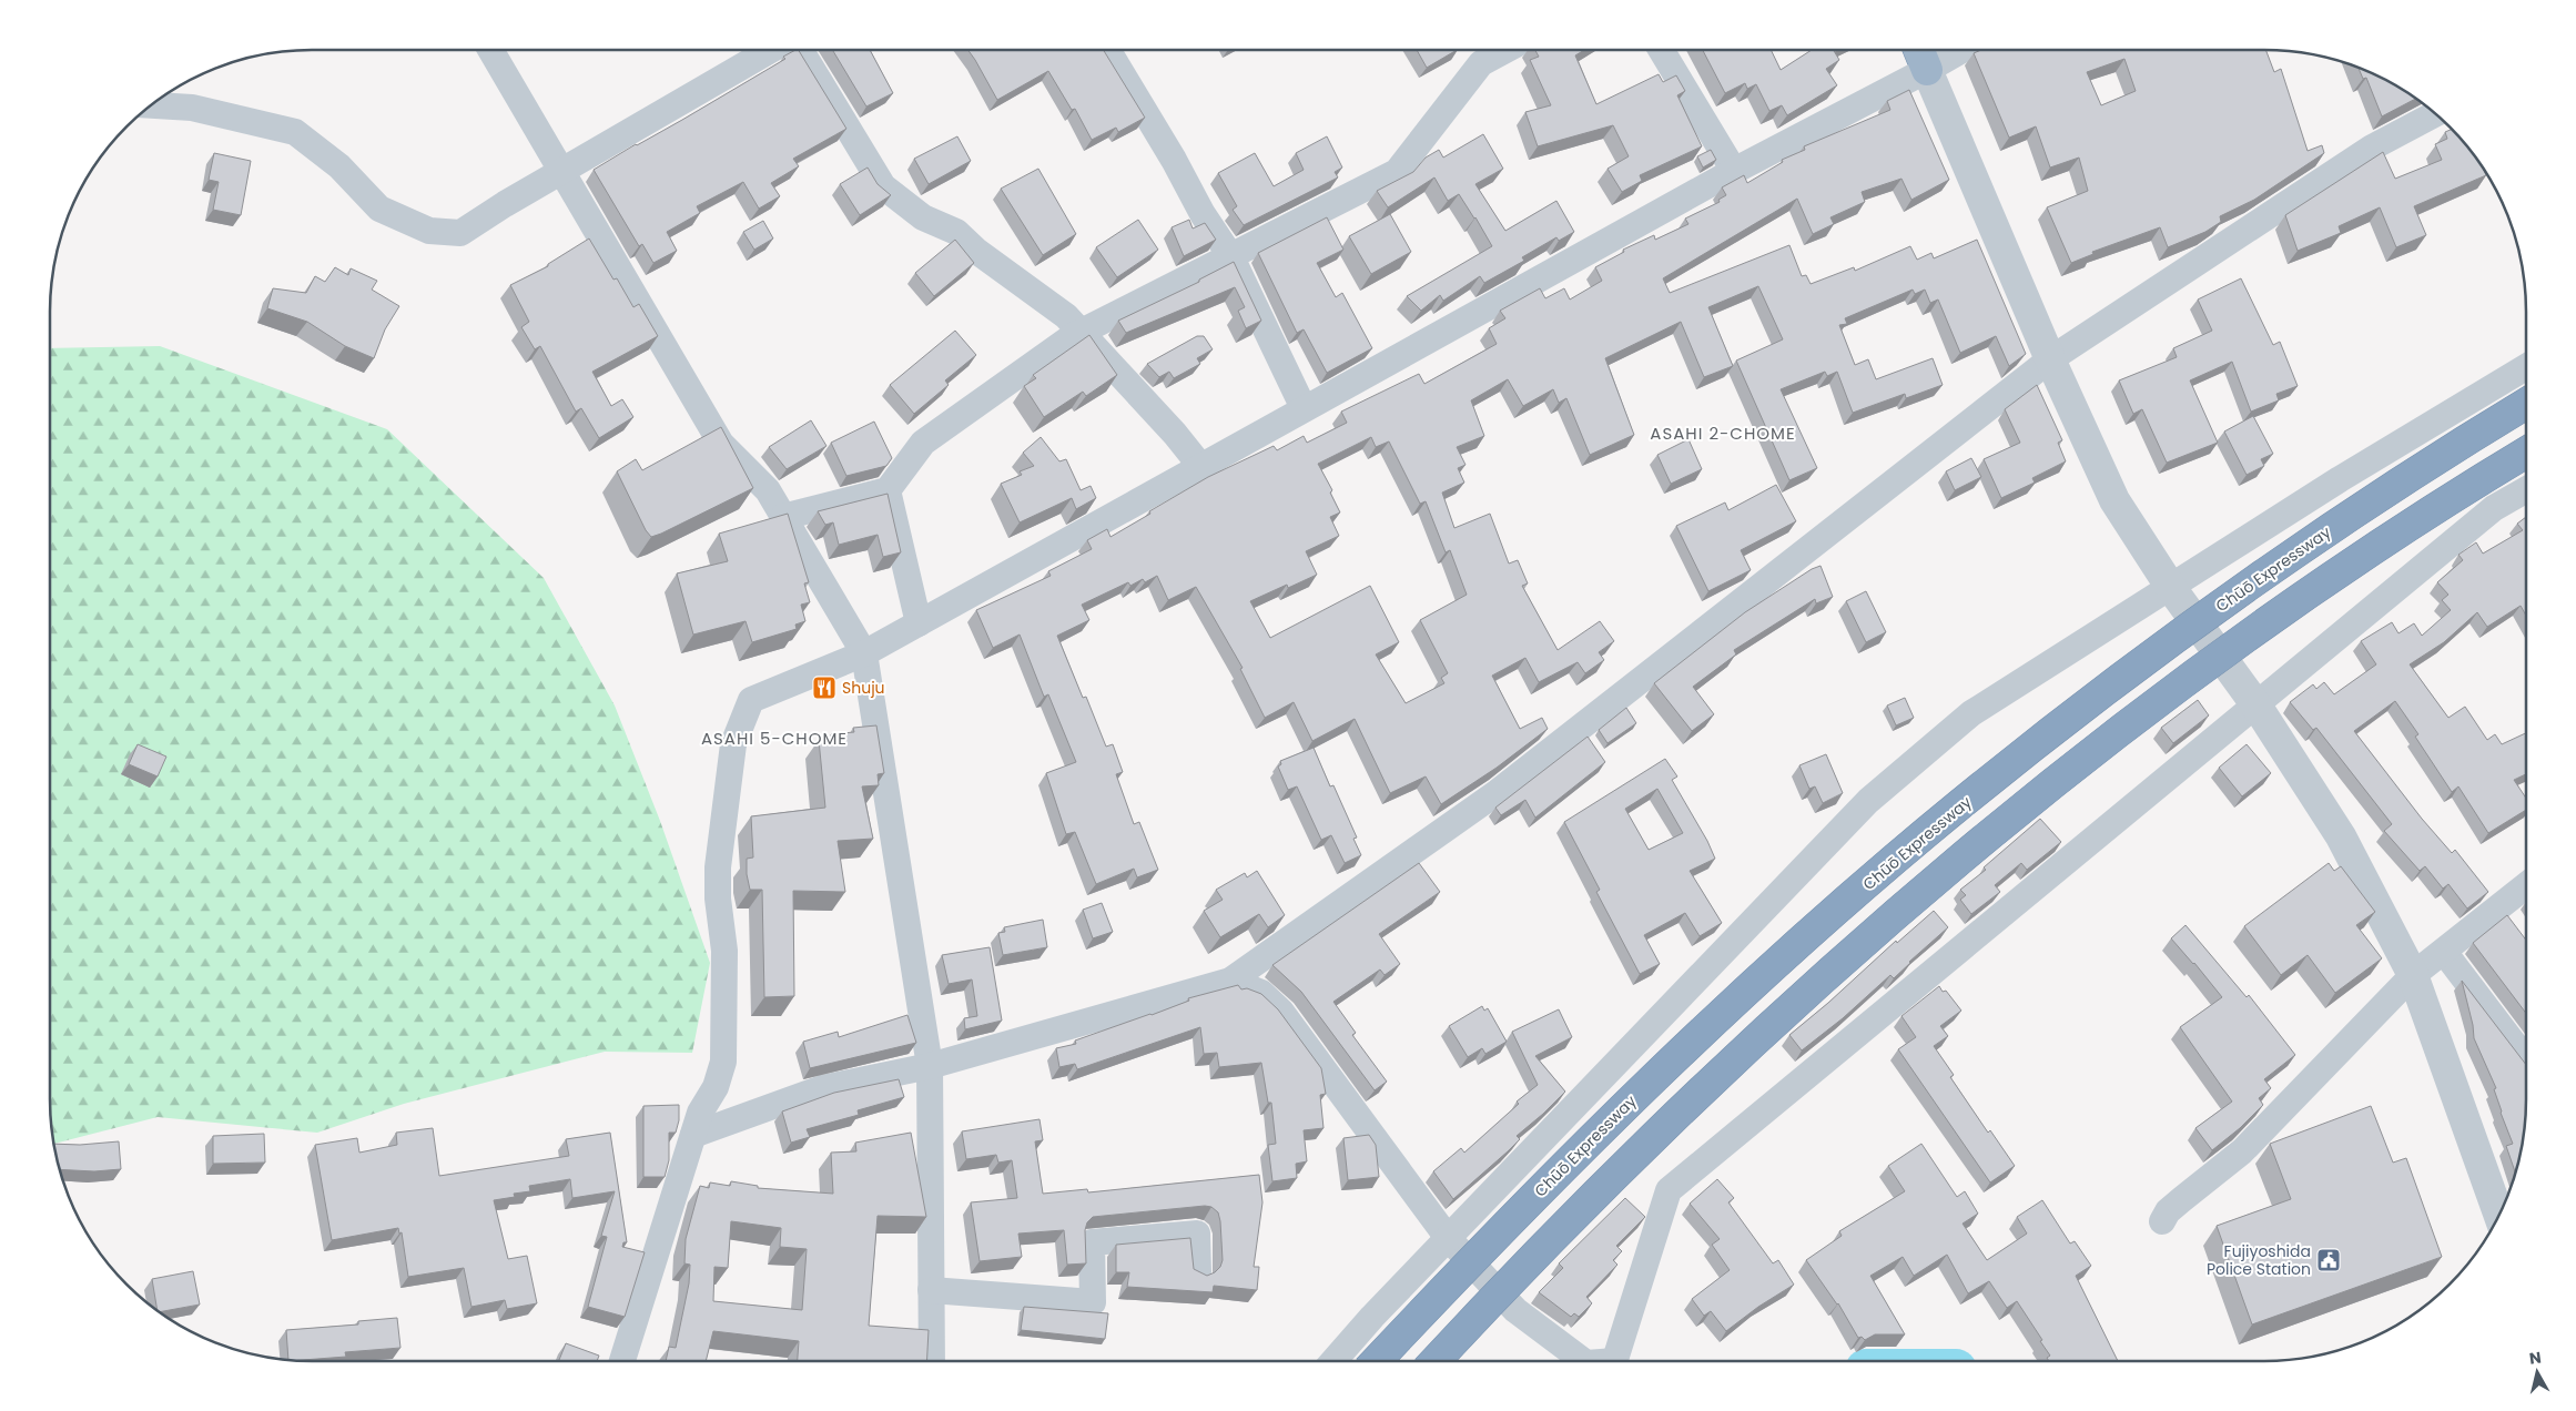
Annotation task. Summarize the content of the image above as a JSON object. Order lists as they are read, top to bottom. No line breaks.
{"streets":{"highway":["Chūō Expressway"]},"districts":["ASAHI 2-CHOME","ASAHI 5-CHOME"],"places":{"restaurant":["Shuju"],"public building":["Fujiyoshida Police Station"]},"north":"top"}
